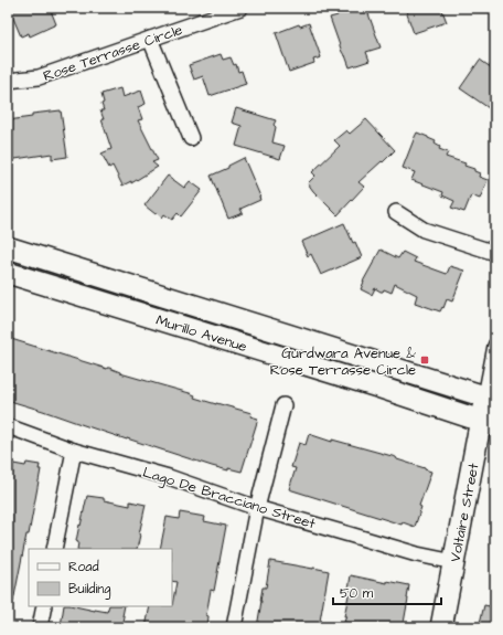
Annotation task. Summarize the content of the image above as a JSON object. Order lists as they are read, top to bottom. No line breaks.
{"streets":{"main road":["Murillo Avenue","Voltaire Street"],"street":["Rose Terrasse Circle","Lago De Bracciano Street"]},"crossings":[["Murillo Avenue","Voltaire Street"],["Lago De Bracciano Street","Voltaire Street"]],"places":{"transit":["Gurdwara Avenue & Rose Terrasse Circle"]},"legend":["Road","Building"],"scale_bar":"50 m"}
